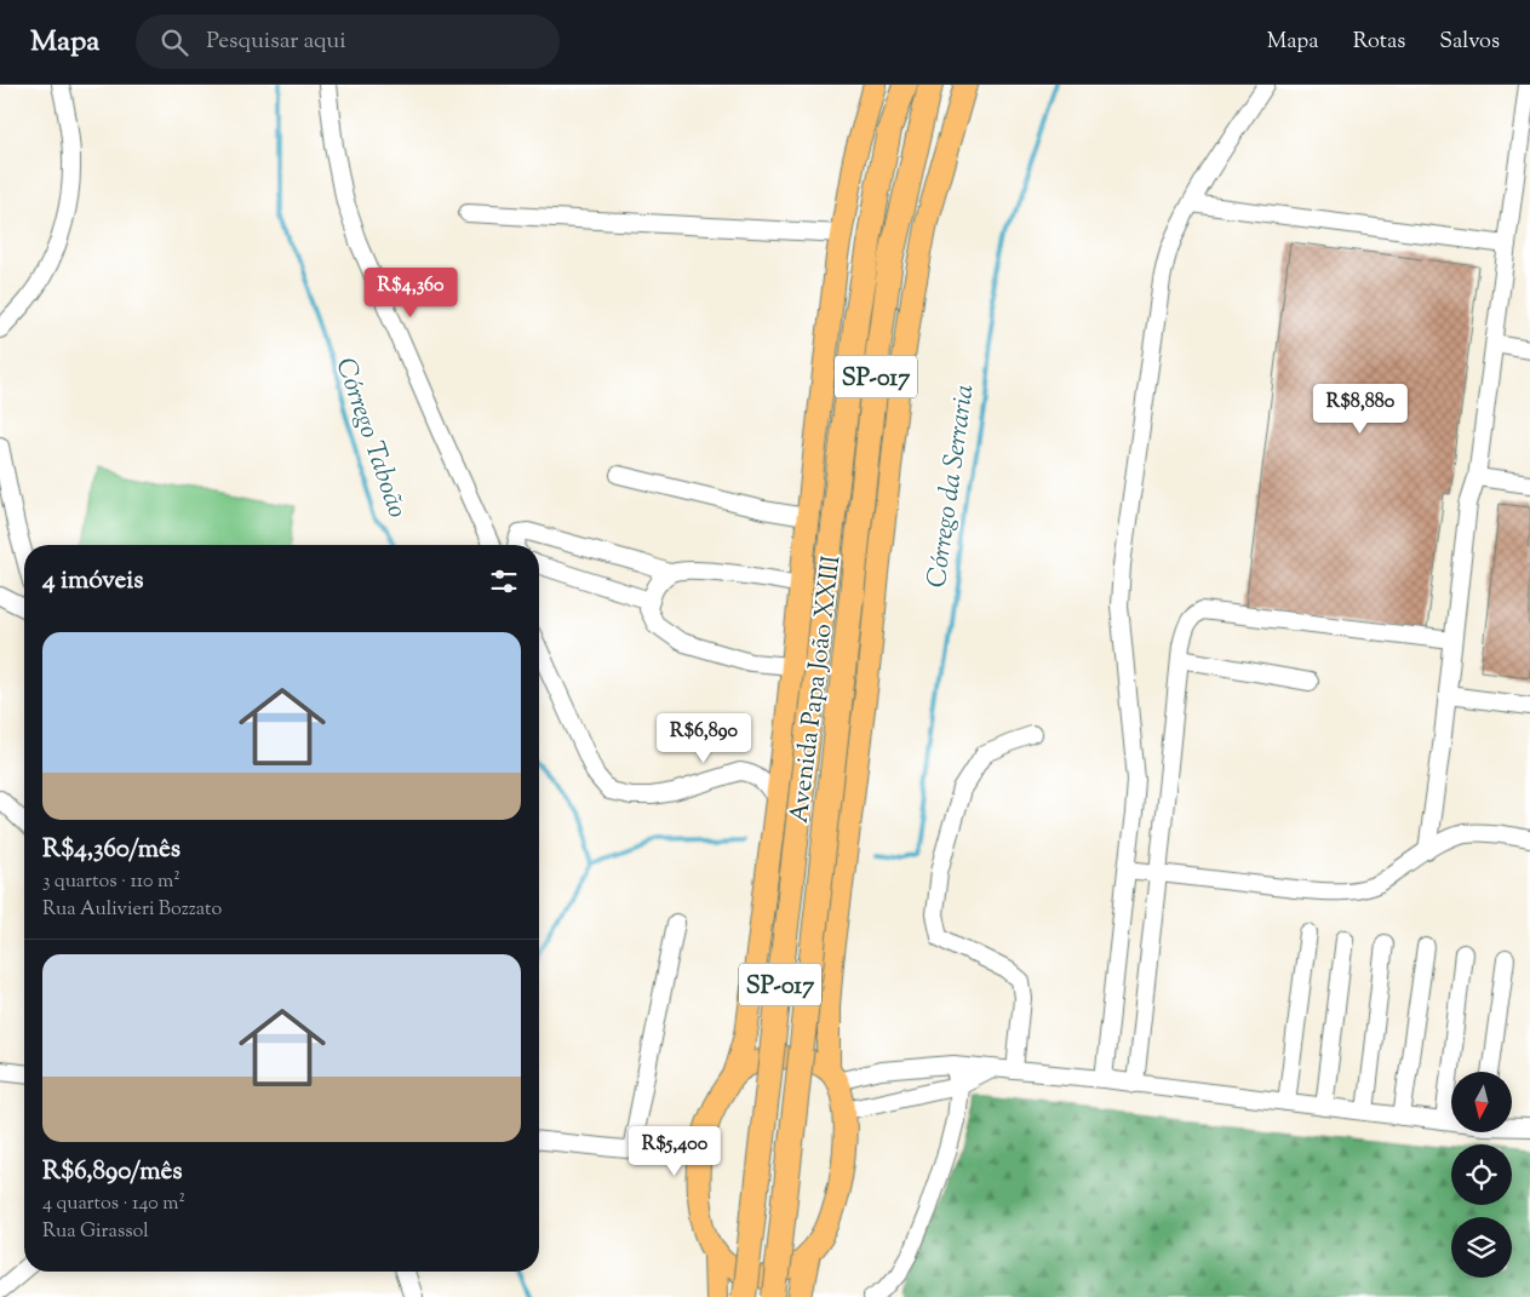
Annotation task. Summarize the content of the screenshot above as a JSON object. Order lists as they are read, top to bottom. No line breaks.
{"streets":{"highway":["SP-017","Avenida Papa João XXIII"]},"water":["Córrego Taboão","Córrego da Serraria"],"north":"bottom","page":{"header":"Mapa","search":"Pesquisar aqui","nav":["Mapa","Rotas","Salvos"],"price":["R$4,360","R$8,880","R$6,890","R$5,400"],"heading":"4 imóveis","list":[{"name":"R$4,360/mês","note":"3 quartos · 110 m² · Rua Aulivieri Bozzato"},{"name":"R$6,890/mês","note":"4 quartos · 140 m² · Rua Girassol"}]}}
